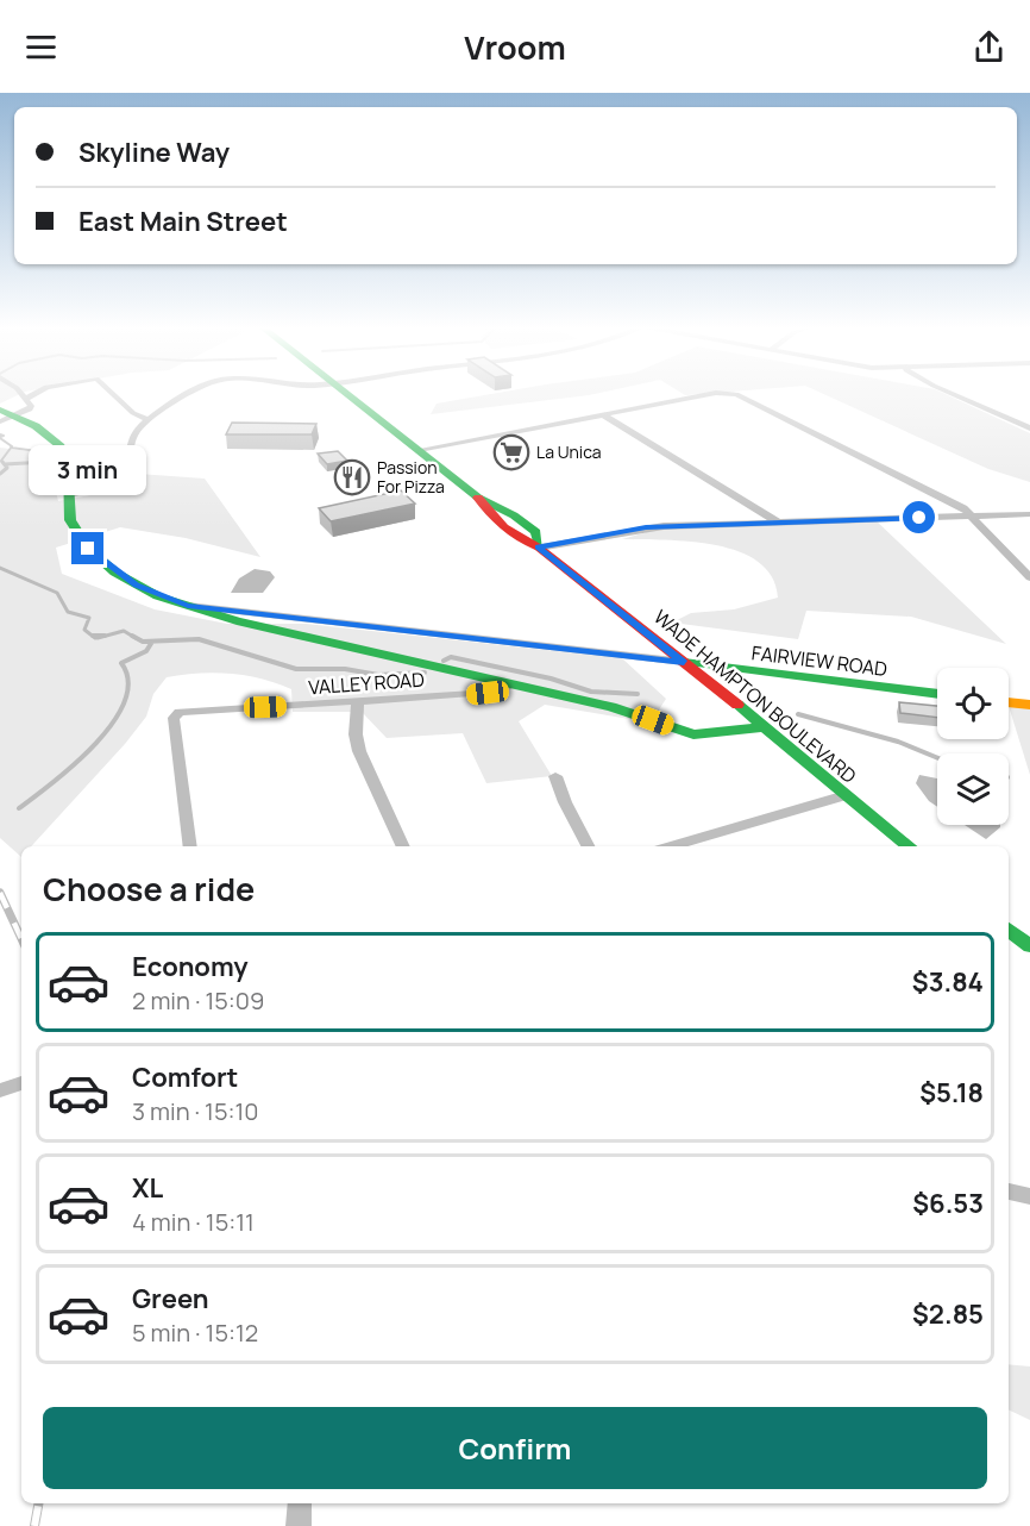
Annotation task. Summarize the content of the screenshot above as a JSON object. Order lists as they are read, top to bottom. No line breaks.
{"streets":{"street":["FAIRVIEW ROAD","VALLEY ROAD","WADE HAMPTON BOULEVARD"]},"crossings":[["FAIRVIEW ROAD","WADE HAMPTON BOULEVARD"]],"places":{"supermarket":["La Unica"],"restaurant":["Passion For Pizza"]},"page":{"header":"Vroom","banner":["Skyline Way","East Main Street"],"bubble":"3 min","heading":"Choose a ride","list":[{"name":"Economy","note":"2 min · 15:09","value":"$3.84"},{"name":"Comfort","note":"3 min · 15:10","value":"$5.18"},{"name":"XL","note":"4 min · 15:11","value":"$6.53"},{"name":"Green","note":"5 min · 15:12","value":"$2.85"}],"buttons":"Confirm"}}
